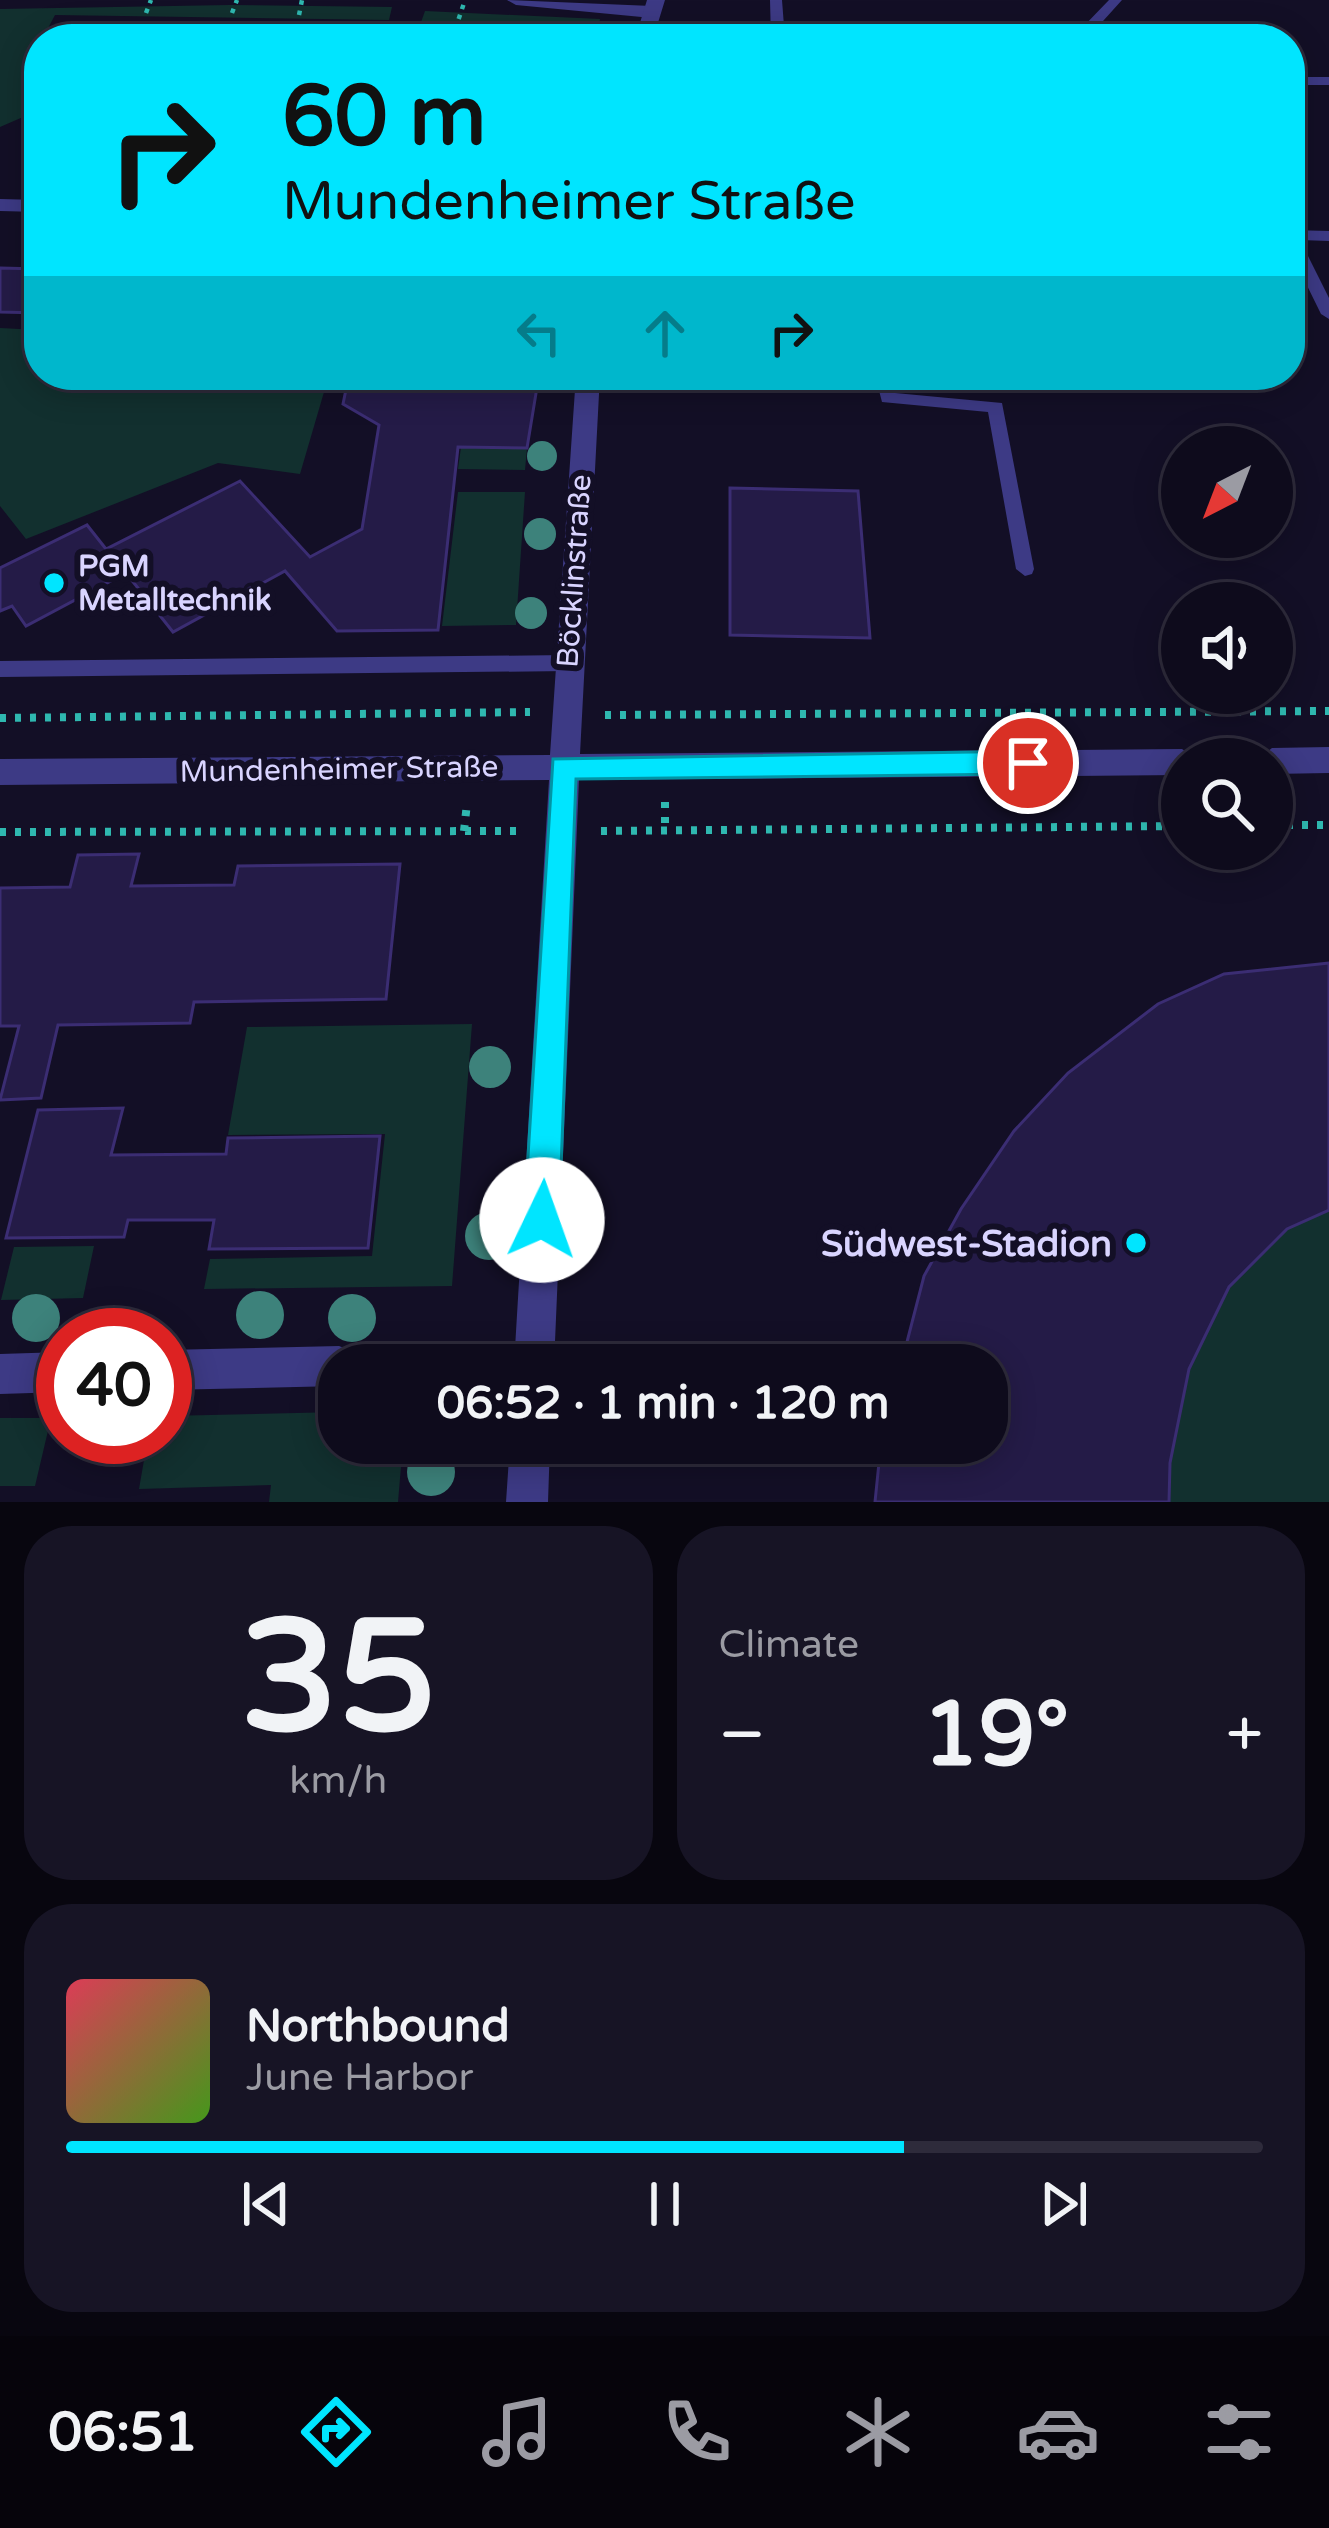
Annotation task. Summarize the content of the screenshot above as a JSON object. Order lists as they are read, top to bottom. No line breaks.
{"streets":{"street":["Böcklinstraße","Mundenheimer Straße"]},"crossings":[["Böcklinstraße","Mundenheimer Straße"]],"places":["PGM Metalltechnik","Südwest-Stadion"],"north":"bottom left","page":{"turn":["60 m","Mundenheimer Straße"],"limit":"40","trip":"06:52 · 1 min · 120 m","tile":[["35","km/h"],"Climate"],"heat":["−","19°","+"],"song":["Northbound","June Harbor"],"tabs":"06:51"}}
